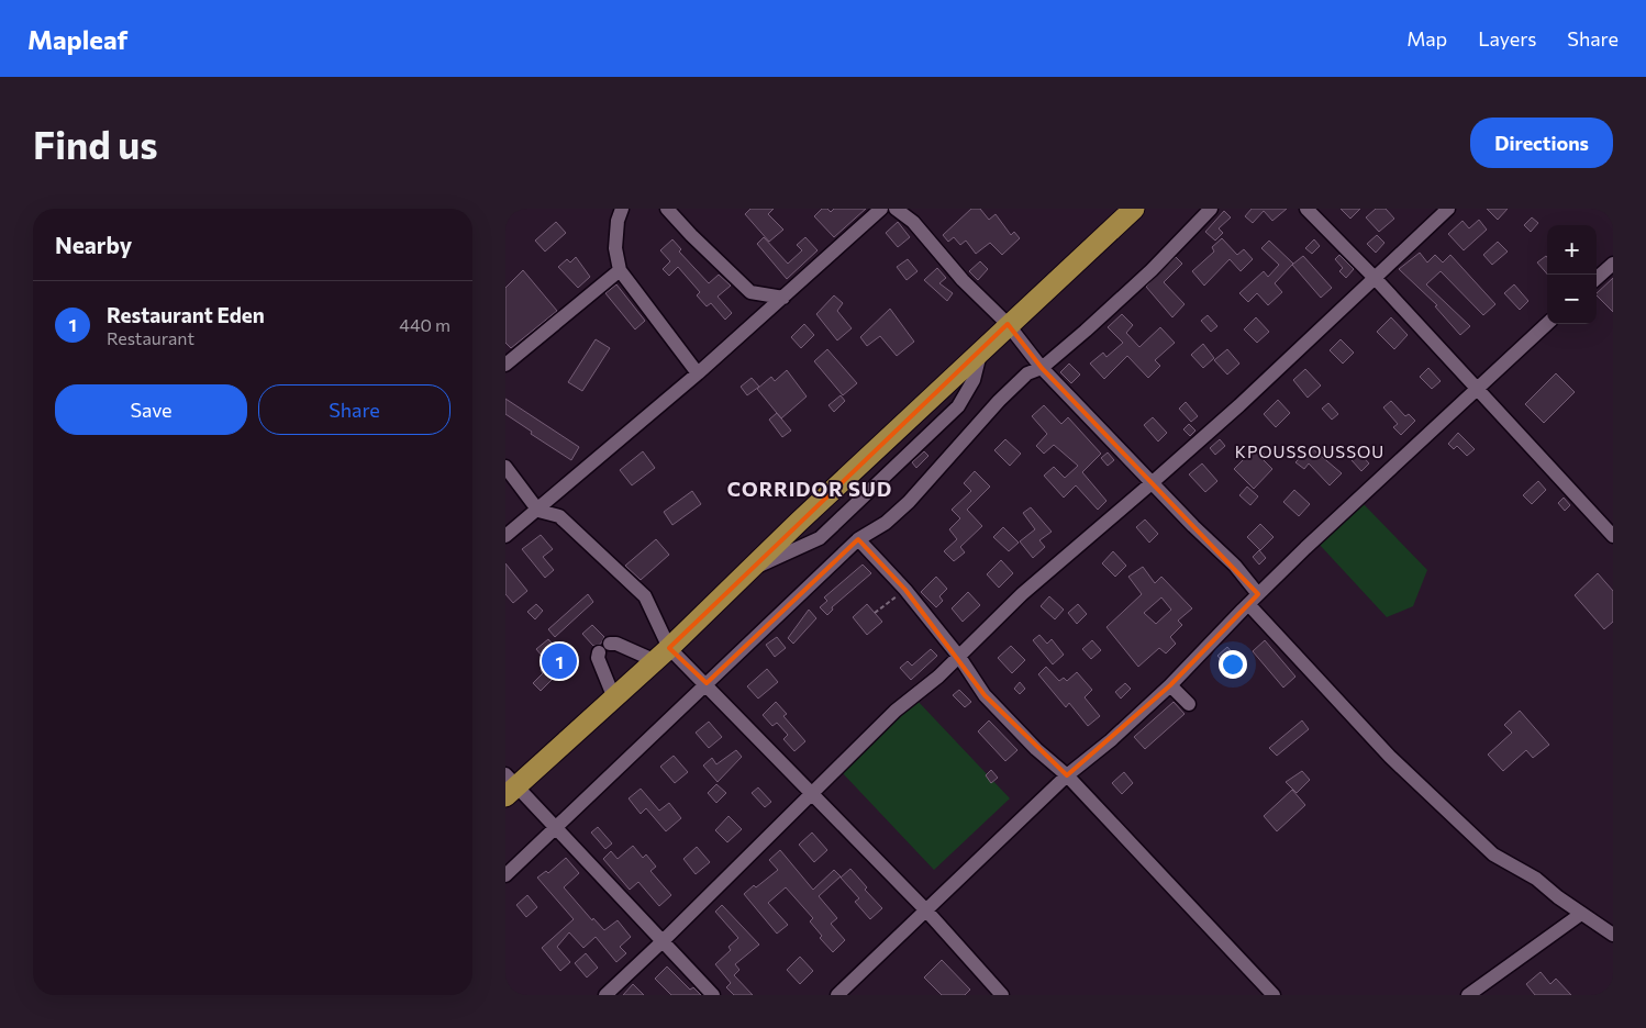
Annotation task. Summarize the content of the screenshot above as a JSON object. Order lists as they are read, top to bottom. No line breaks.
{"districts":["KPOUSSOUSSOU","CORRIDOR SUD"],"page":{"header":"Mapleaf","nav":["Map","Layers","Share"],"buttons":["Directions",["Save","Share"]],"title":"Find us","heading":"Nearby","map_buttons":["+","−"],"list":[{"mark":"1","name":"Restaurant Eden","note":"Restaurant","value":"440 m"}],"pins":"1"}}
